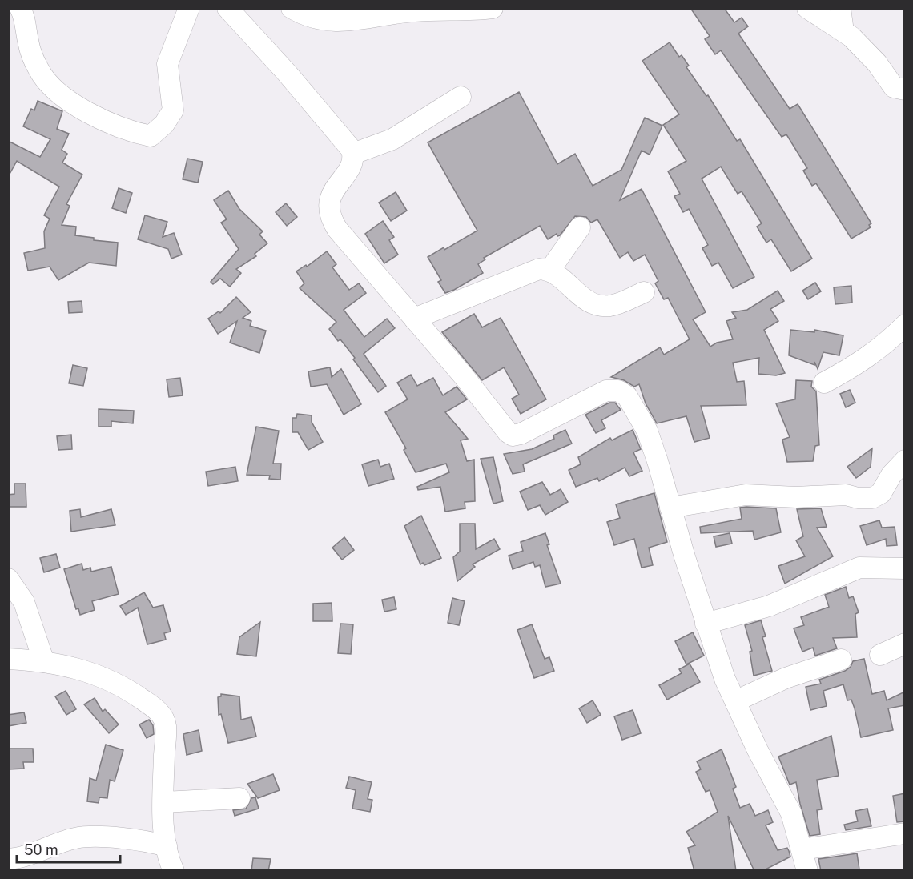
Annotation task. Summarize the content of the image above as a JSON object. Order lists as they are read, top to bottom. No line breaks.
{"scale_bar":"50 m"}
